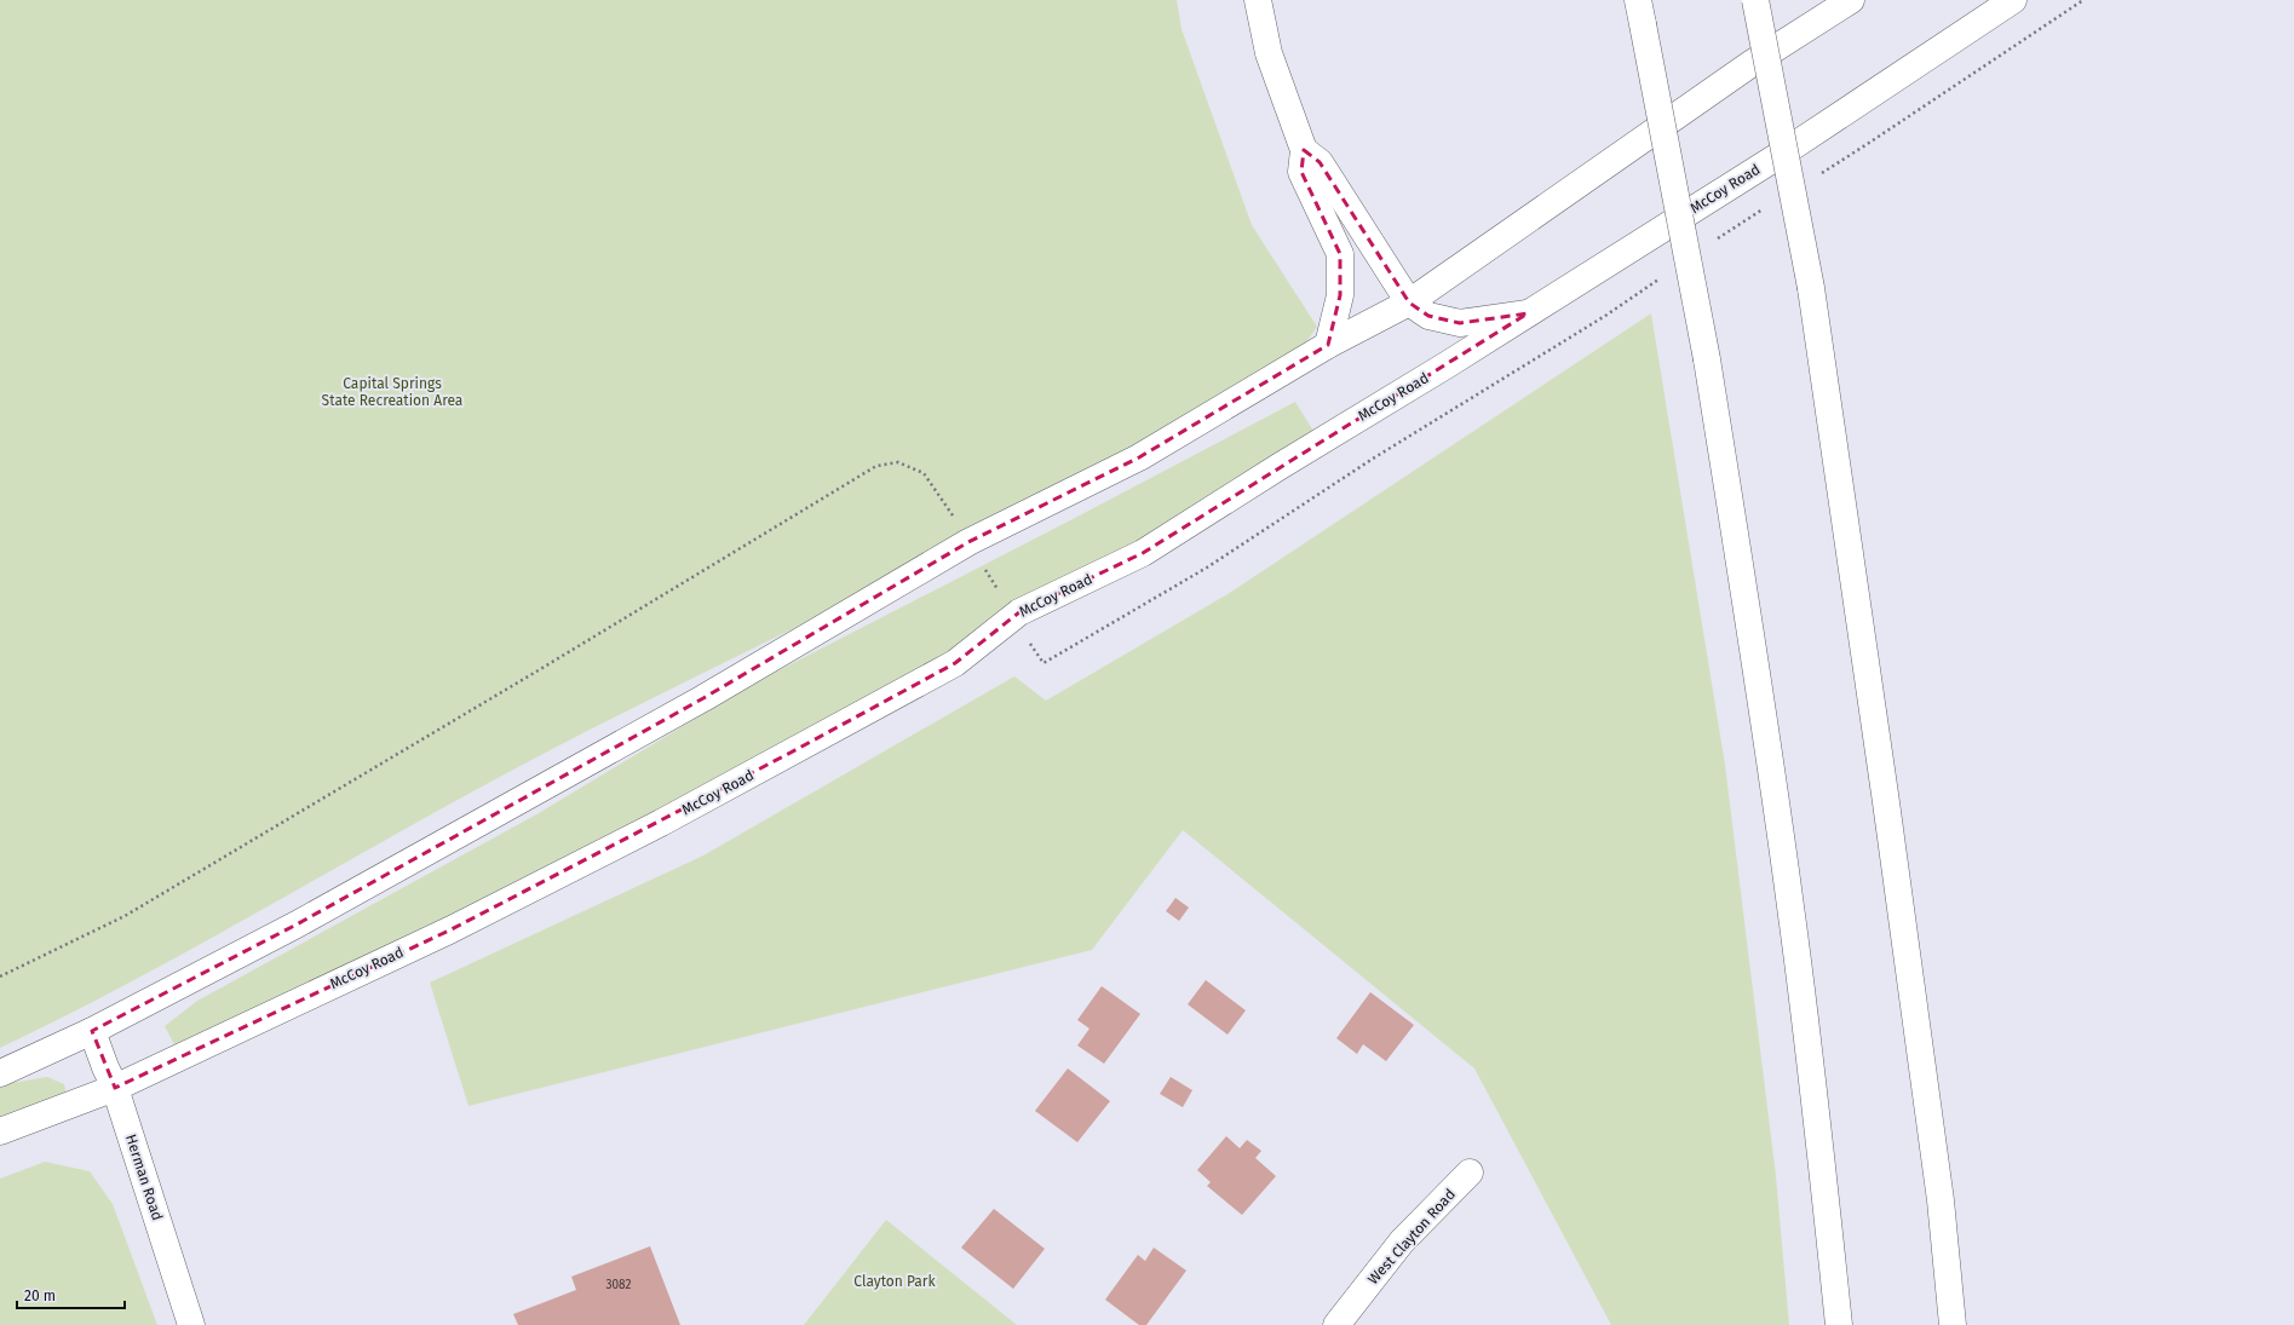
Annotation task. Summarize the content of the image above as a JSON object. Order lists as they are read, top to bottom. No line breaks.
{"streets":{"main road":["McCoy Road","Herman Road","West Clayton Road"]},"crossings":[["McCoy Road","Herman Road"]],"parks":["Capital Springs State Recreation Area","Clayton Park"],"house_numbers":["3082"],"scale_bar":"20 m"}
